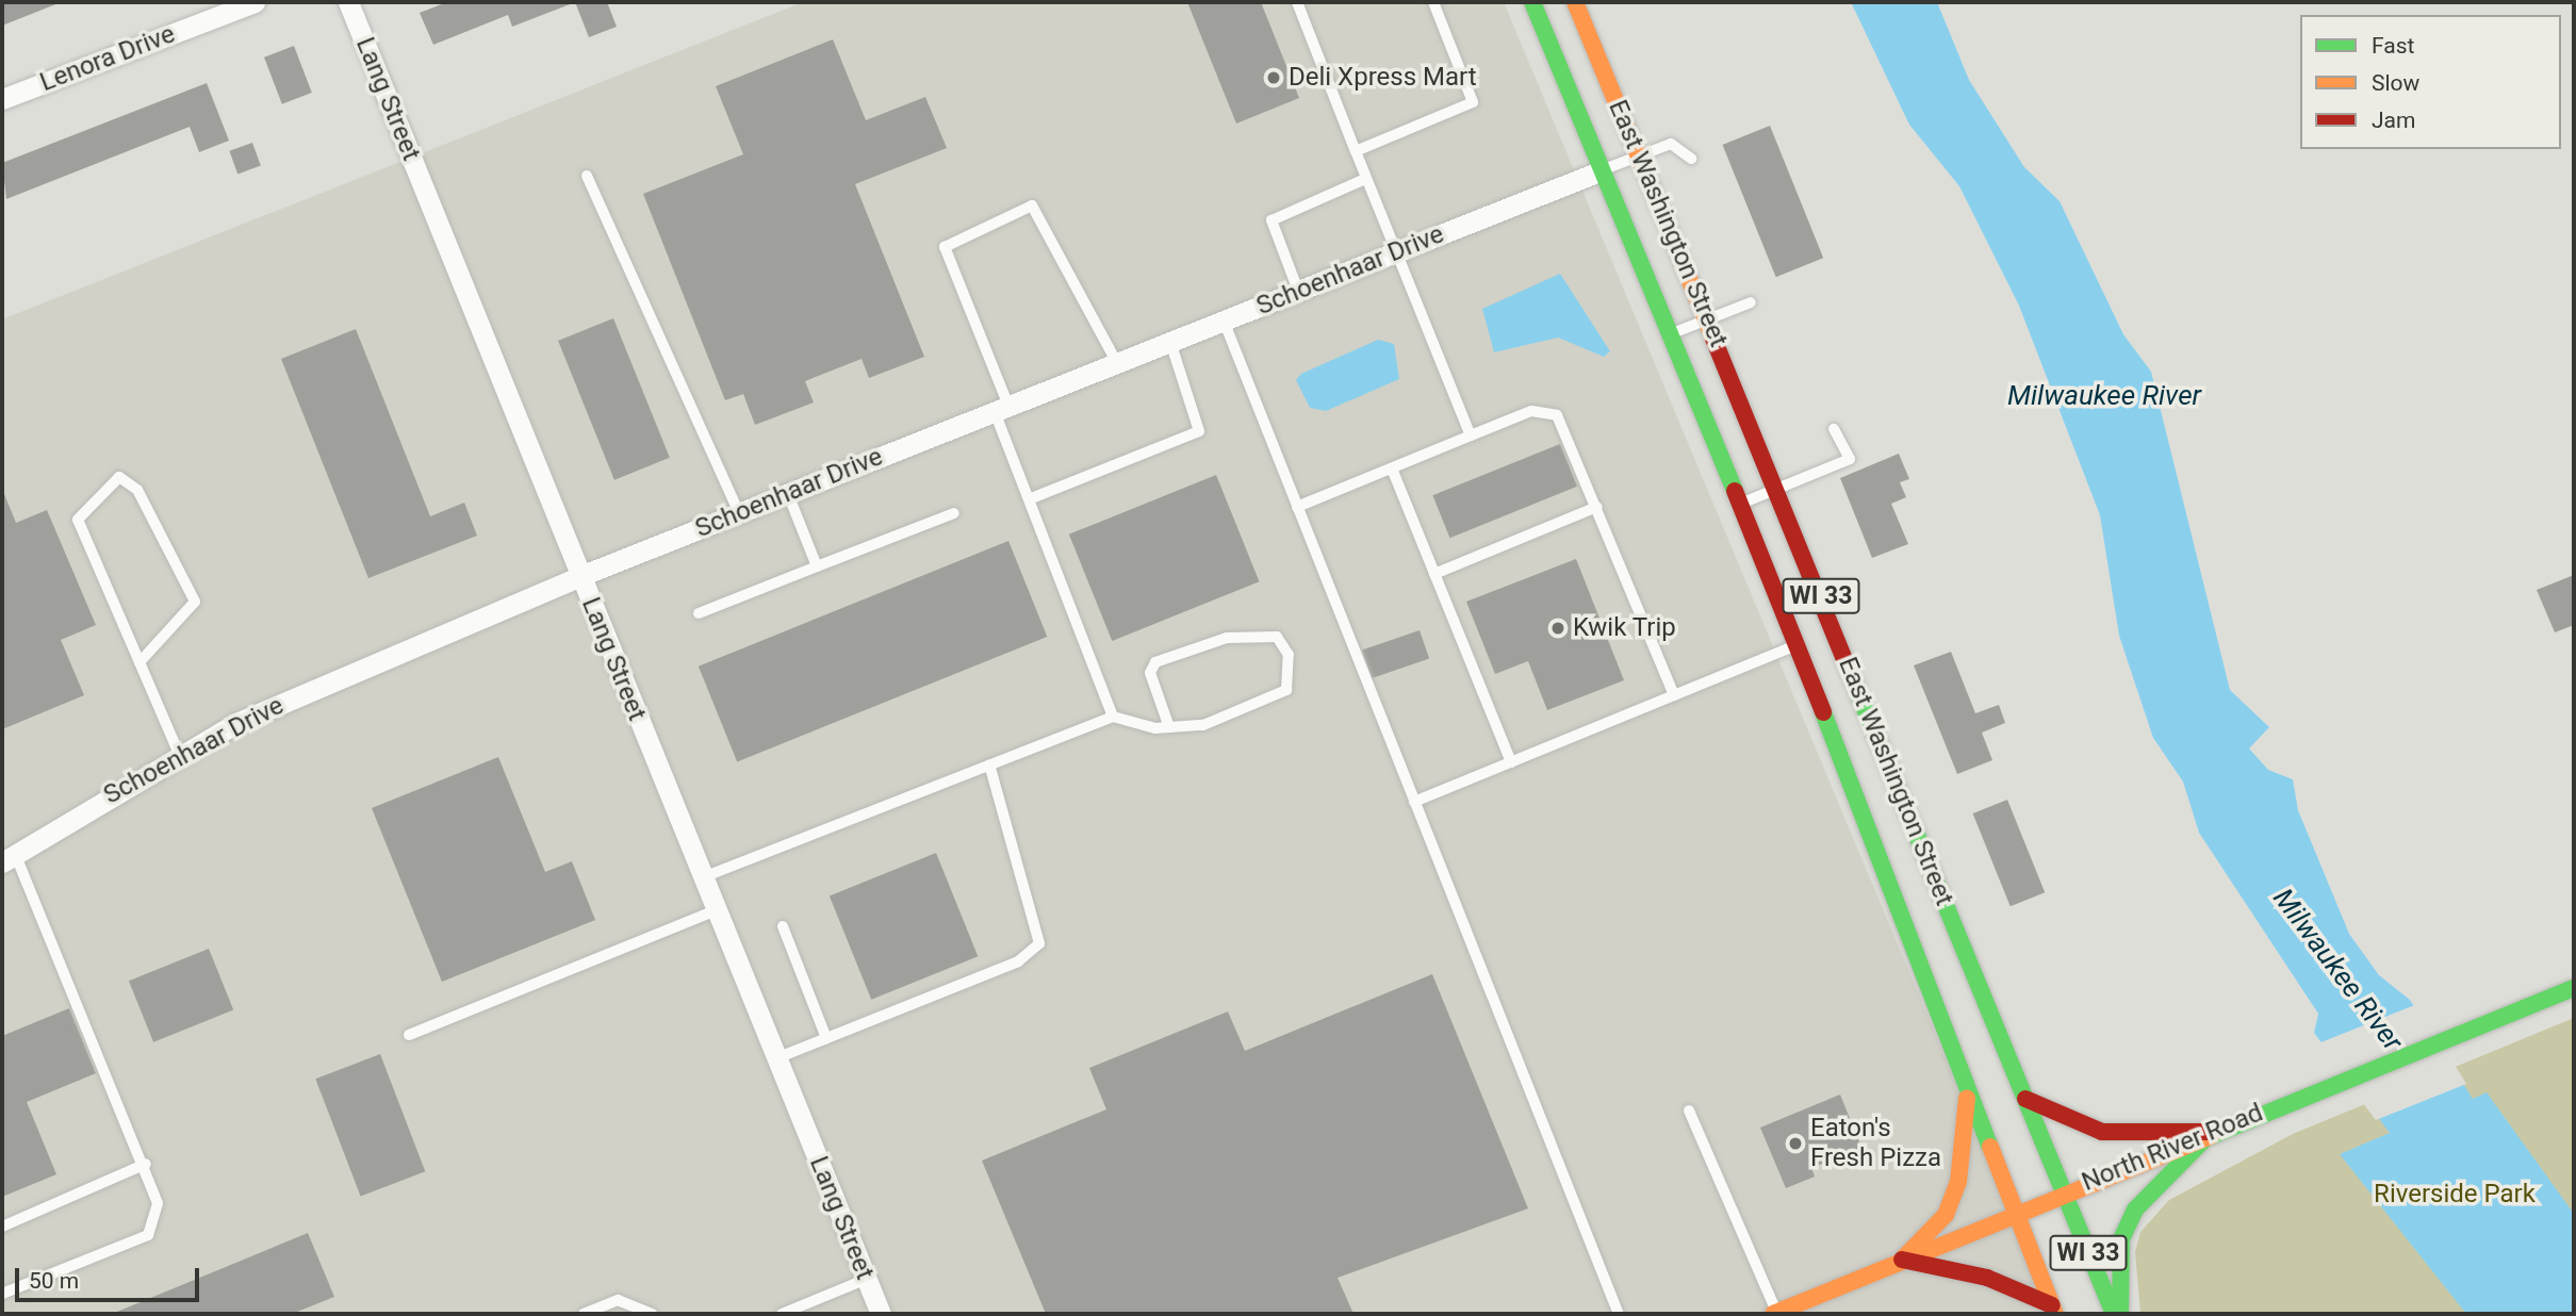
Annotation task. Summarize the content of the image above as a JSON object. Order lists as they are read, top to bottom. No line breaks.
{"streets":{"main road":["East Washington Street","WI 33","North River Road"],"street":["Lenora Drive","Lang Street","Schoenhaar Drive"]},"crossings":[["Lang Street","Schoenhaar Drive"],["East Washington Street","Schoenhaar Drive"],["East Washington Street","North River Road"]],"water":["Milwaukee River"],"parks":["Riverside Park"],"places":["Deli Xpress Mart","Kwik Trip","Eaton's Fresh Pizza"],"legend":["Fast","Slow","Jam"],"scale_bar":"50 m"}
